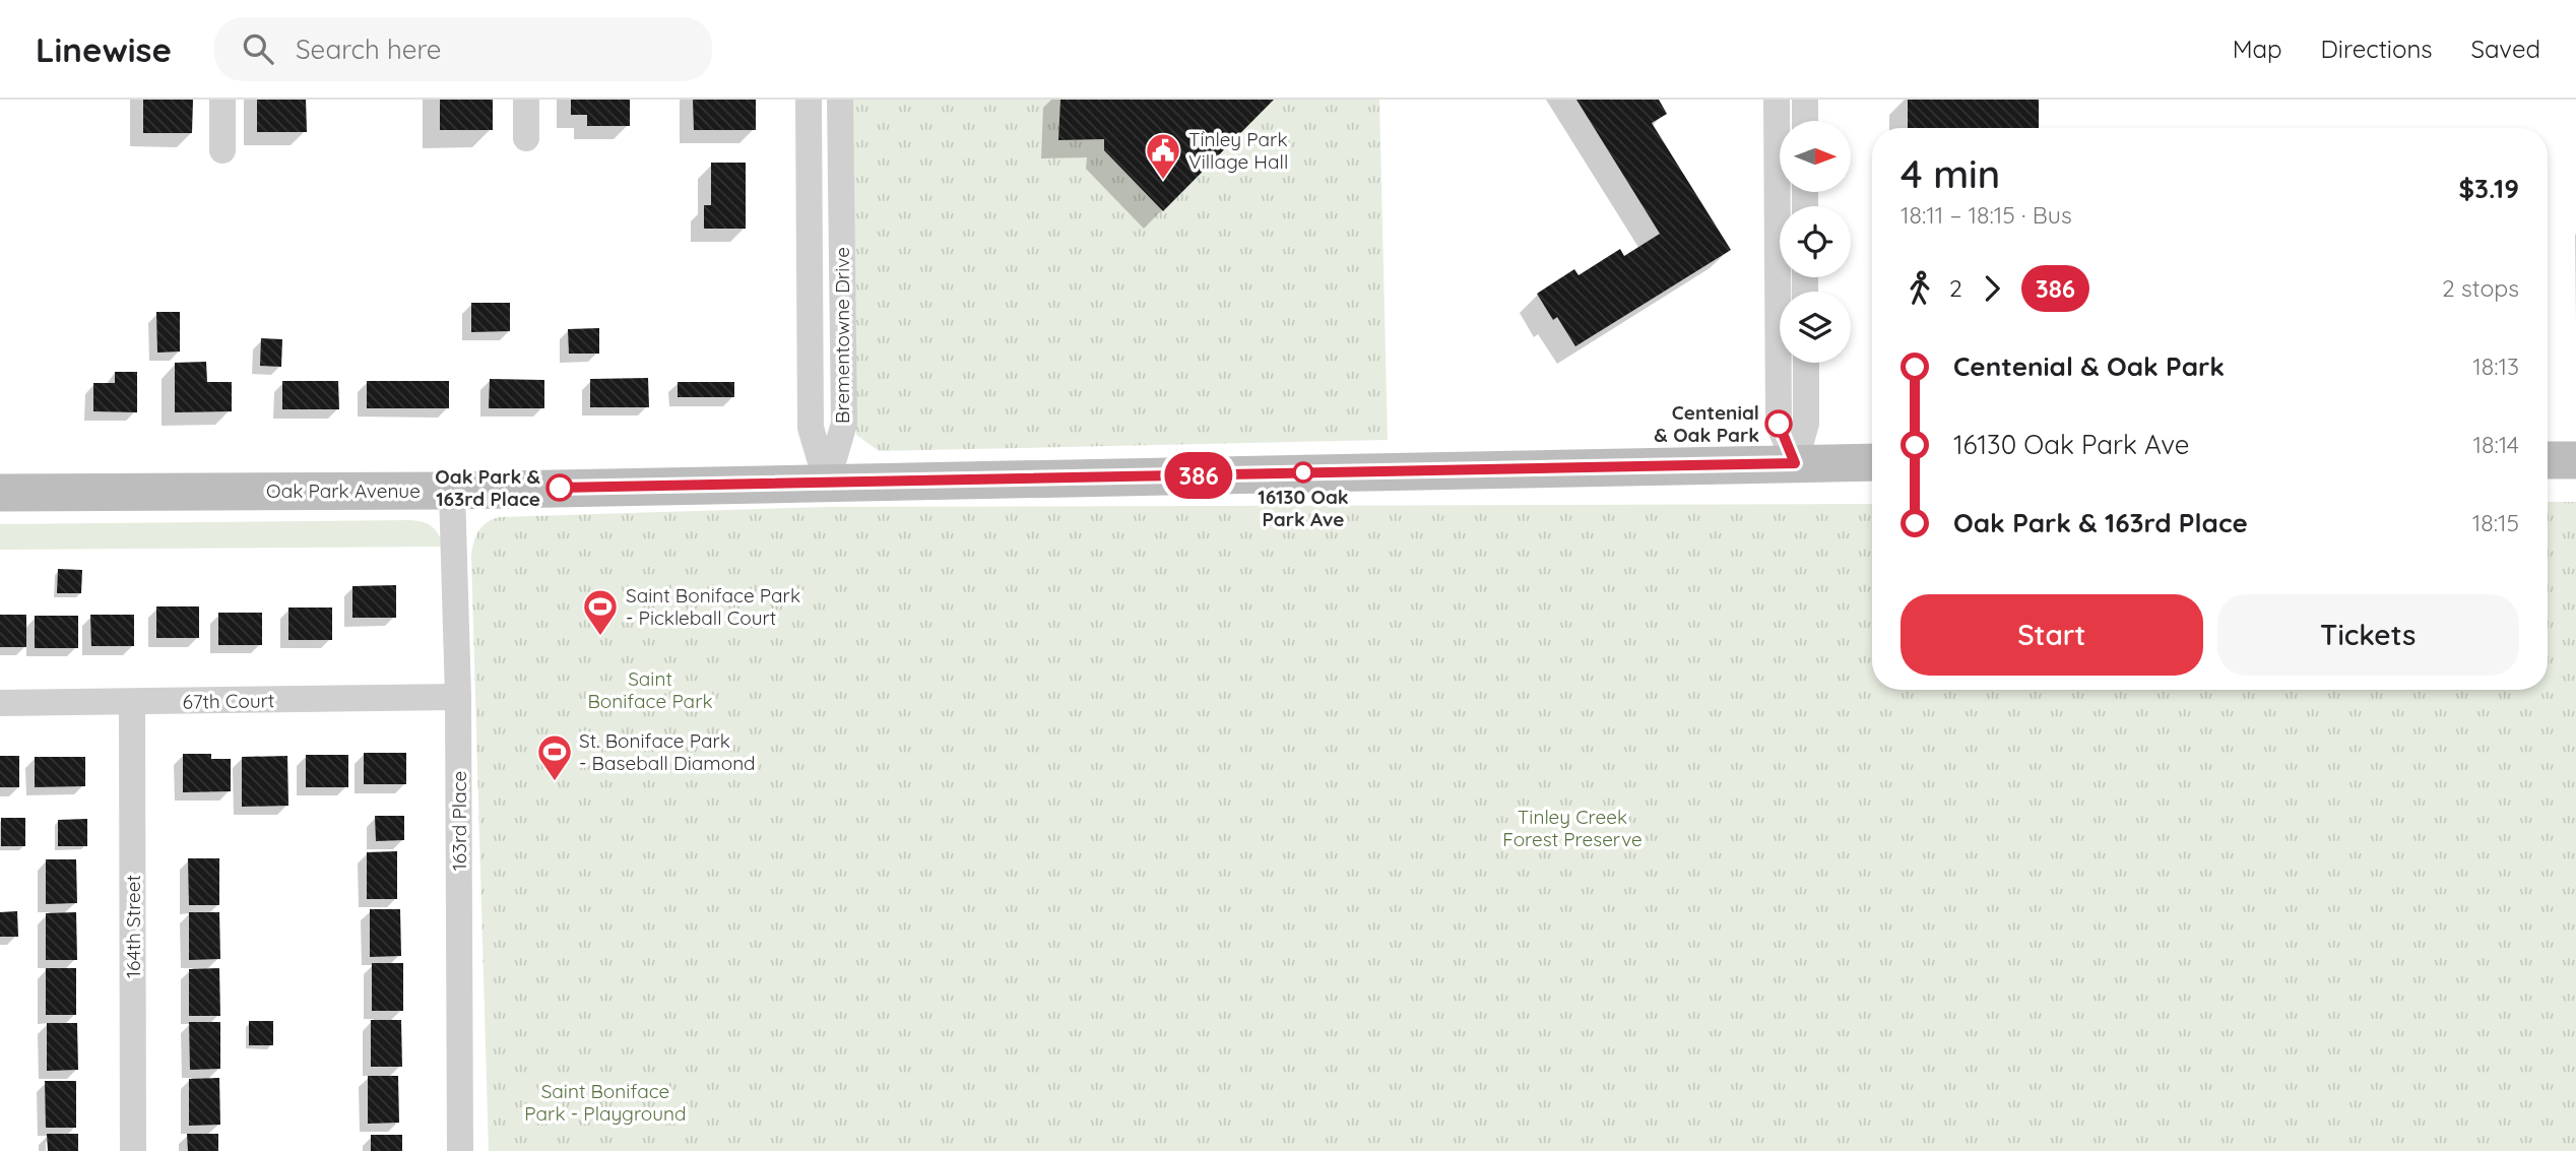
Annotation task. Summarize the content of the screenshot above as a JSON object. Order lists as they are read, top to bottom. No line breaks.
{"streets":{"street":["Brementowne Drive","Oak Park Avenue","67th Court","163rd Place","164th Street"]},"crossings":[["Brementowne Drive","Oak Park Avenue"],["Oak Park Avenue","163rd Place"],["67th Court","163rd Place"],["67th Court","164th Street"]],"parks":["Saint Boniface Park","Tinley Creek Forest Preserve","Saint Boniface Park - Playground"],"places":{"public building":["Tinley Park Village Hall"],"other":["Centenial & Oak Park","16130 Oak Park Ave","Oak Park & 163rd Place"],"sports":["Saint Boniface Park - Pickleball Court","St. Boniface Park - Baseball Diamond"]},"lines":["bus line 386"],"north":"right","page":{"header":"Linewise","search":"Search here","nav":["Map","Directions","Saved"],"on_map":"386","heading":["4 min","18:11 – 18:15 · Bus","$3.19"],"legs":["2","386","2 stops"],"list":[{"name":"Centenial & Oak Park","value":"18:13"},{"name":"16130 Oak Park Ave","value":"18:14"},{"name":"Oak Park & 163rd Place","value":"18:15"}],"buttons":["Start","Tickets"]}}
